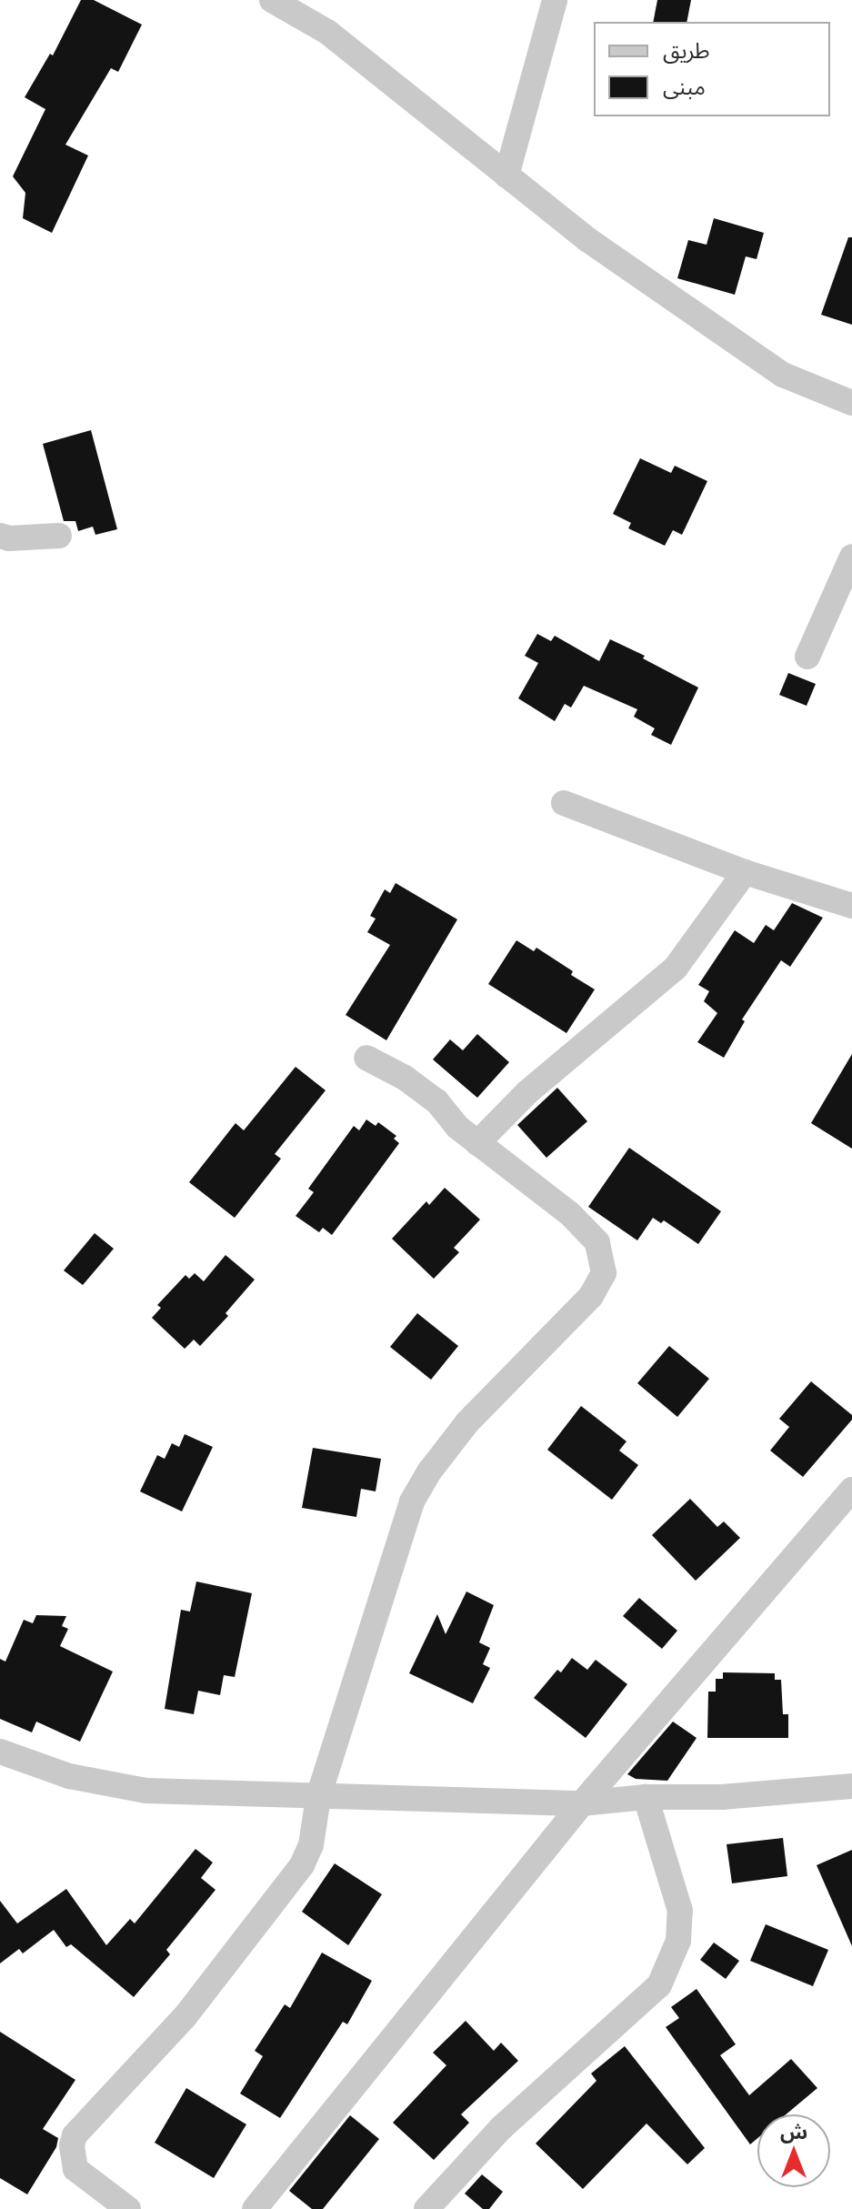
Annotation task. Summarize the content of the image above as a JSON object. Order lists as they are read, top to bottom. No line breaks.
{"legend":["طريق","مبنى"],"north":"top"}
